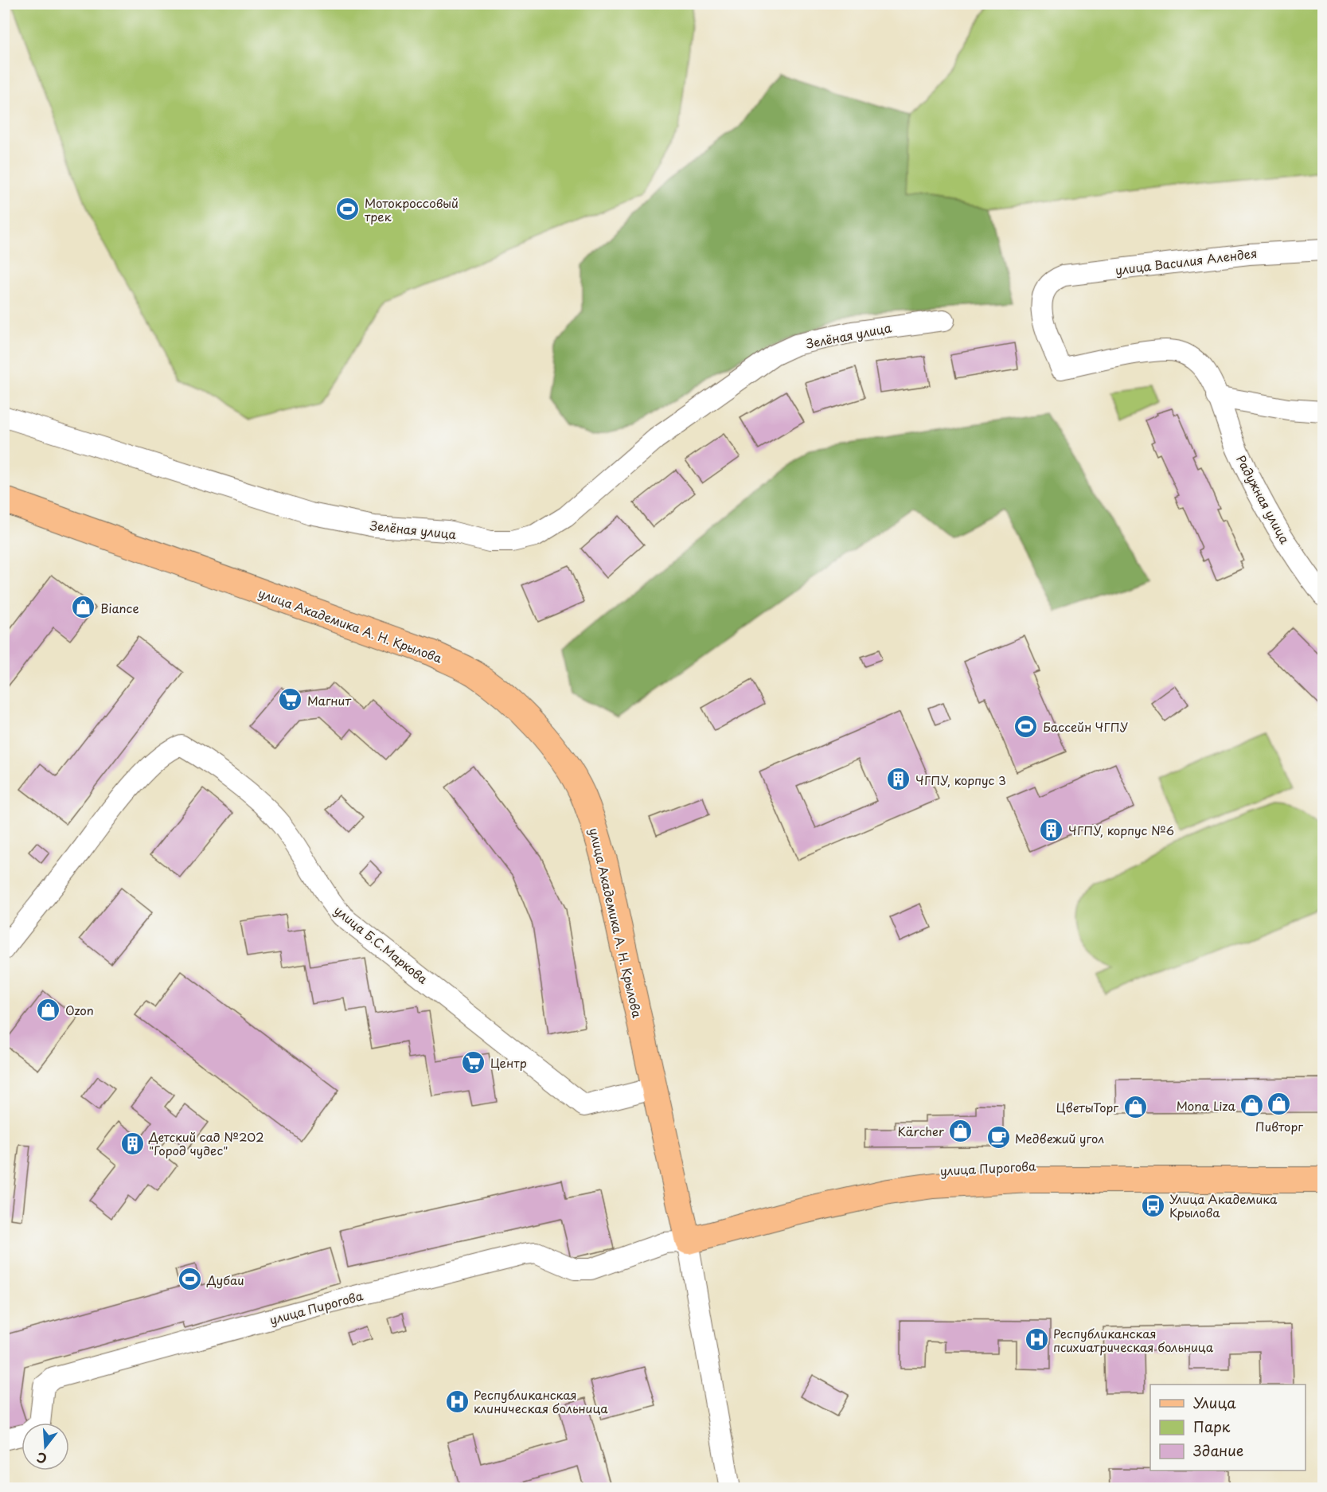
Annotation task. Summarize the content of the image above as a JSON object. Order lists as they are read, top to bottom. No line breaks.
{"streets":{"main road":["улица Академика А. Н. Крылова","улица Пирогова"],"street":["улица Василия Алендея","Зелёная улица","Радужная улица","улица Б.С.Маркова"]},"crossings":[["улица Василия Алендея","Радужная улица"],["улица Академика А. Н. Крылова","улица Б.С.Маркова"],["улица Академика А. Н. Крылова","улица Пирогова"]],"places":{"sports":["Мотокроссовый трек","Бассейн ЧГПУ","Дубаи"],"shop":["Biance","Ozon","Пивторг","Mona Liza","ЦветыТорг","Kärcher"],"supermarket":["Магнит","Центр"],"building":["ЧГПУ, корпус 3","ЧГПУ, корпус №6","Детский сад №202 \"Город чудес\""],"cafe":["Медвежий угол"],"bus stop":["Улица Академика Крылова"],"hospital":["Республиканская психиатрическая больница","Республиканская клиническая больница"]},"legend":["Улица","Парк","Здание"],"north":"bottom"}
